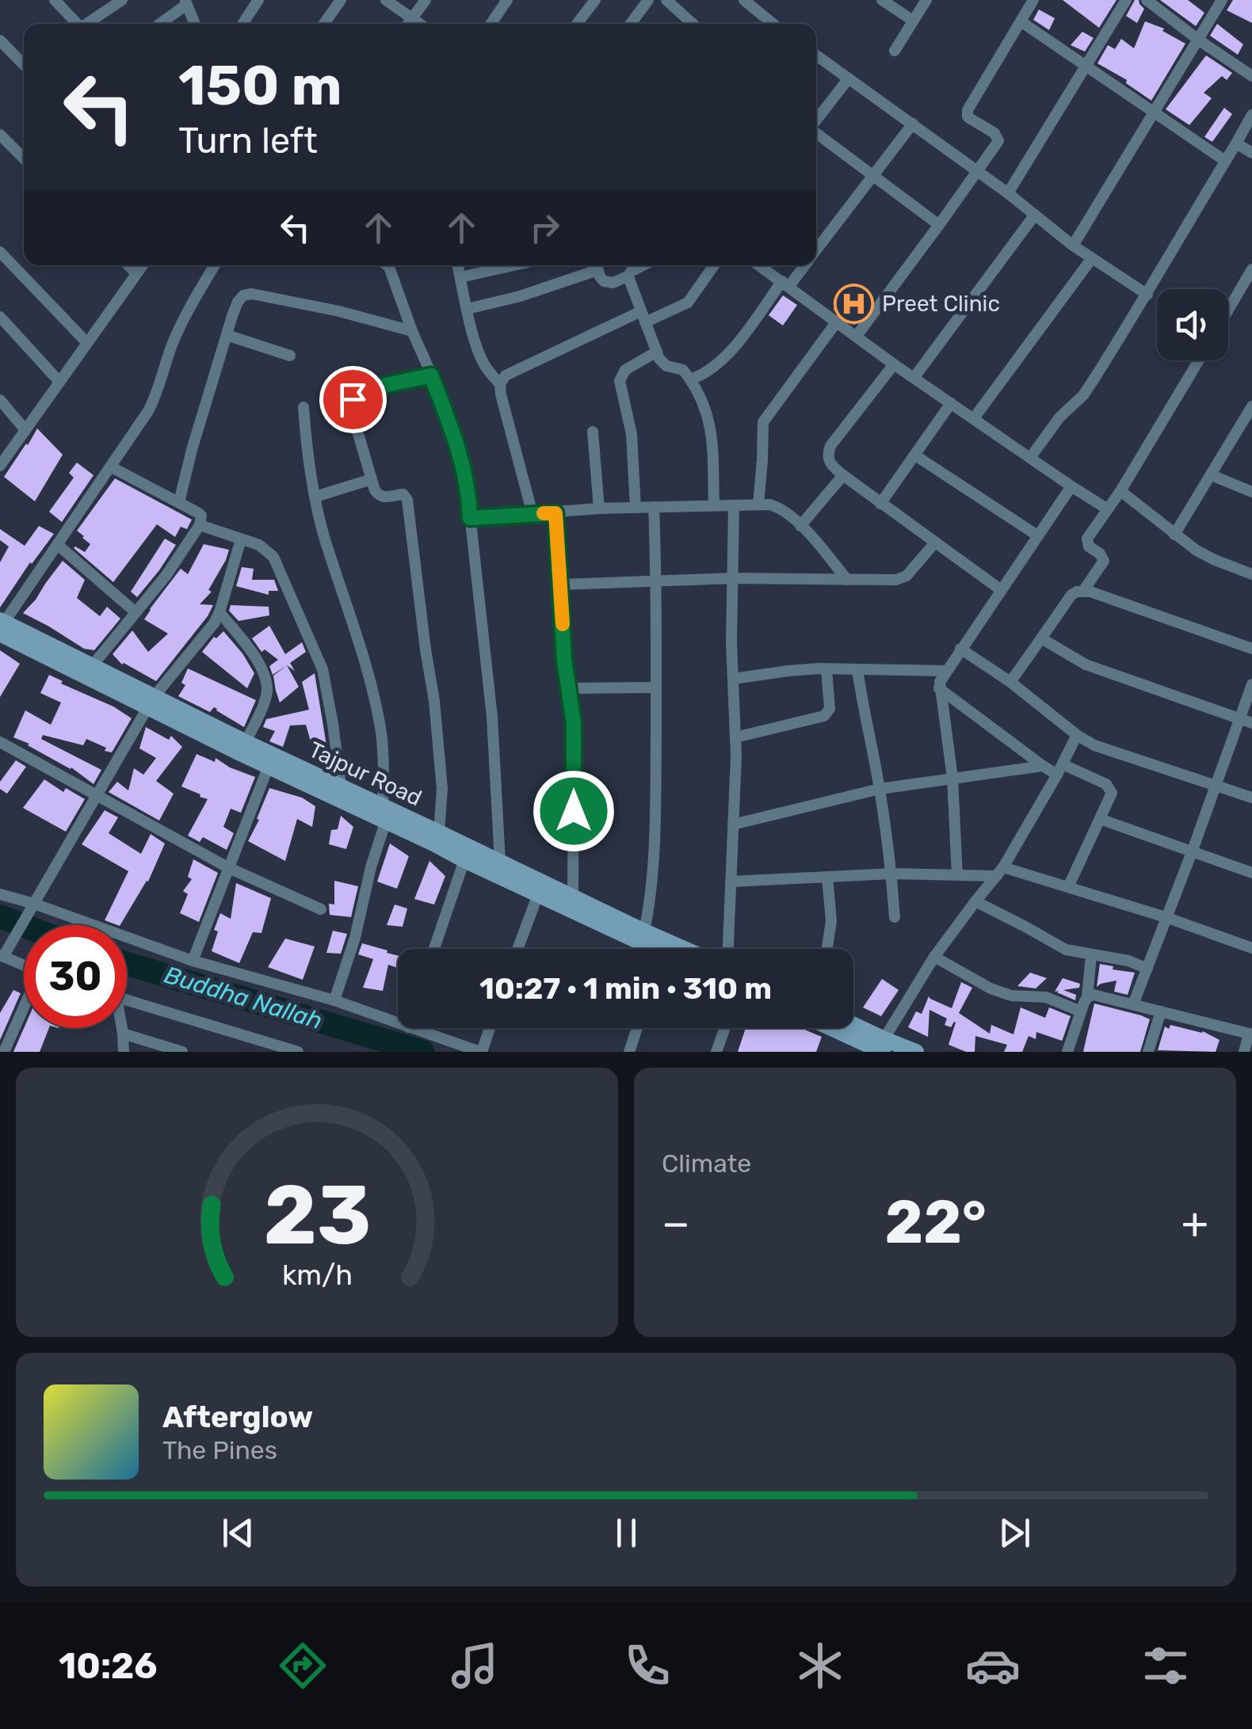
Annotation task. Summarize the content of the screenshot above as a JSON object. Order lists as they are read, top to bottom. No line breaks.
{"streets":{"main road":["Tajpur Road"]},"water":["Buddha Nallah"],"places":{"hospital":["Preet Clinic"]},"page":{"turn":["150 m","Turn left"],"limit":"30","trip":"10:27 · 1 min · 310 m","tile":"Climate","heat":["−","22°","+"],"song":["Afterglow","The Pines"],"tabs":"10:26","gauge":["23","km/h"]}}
